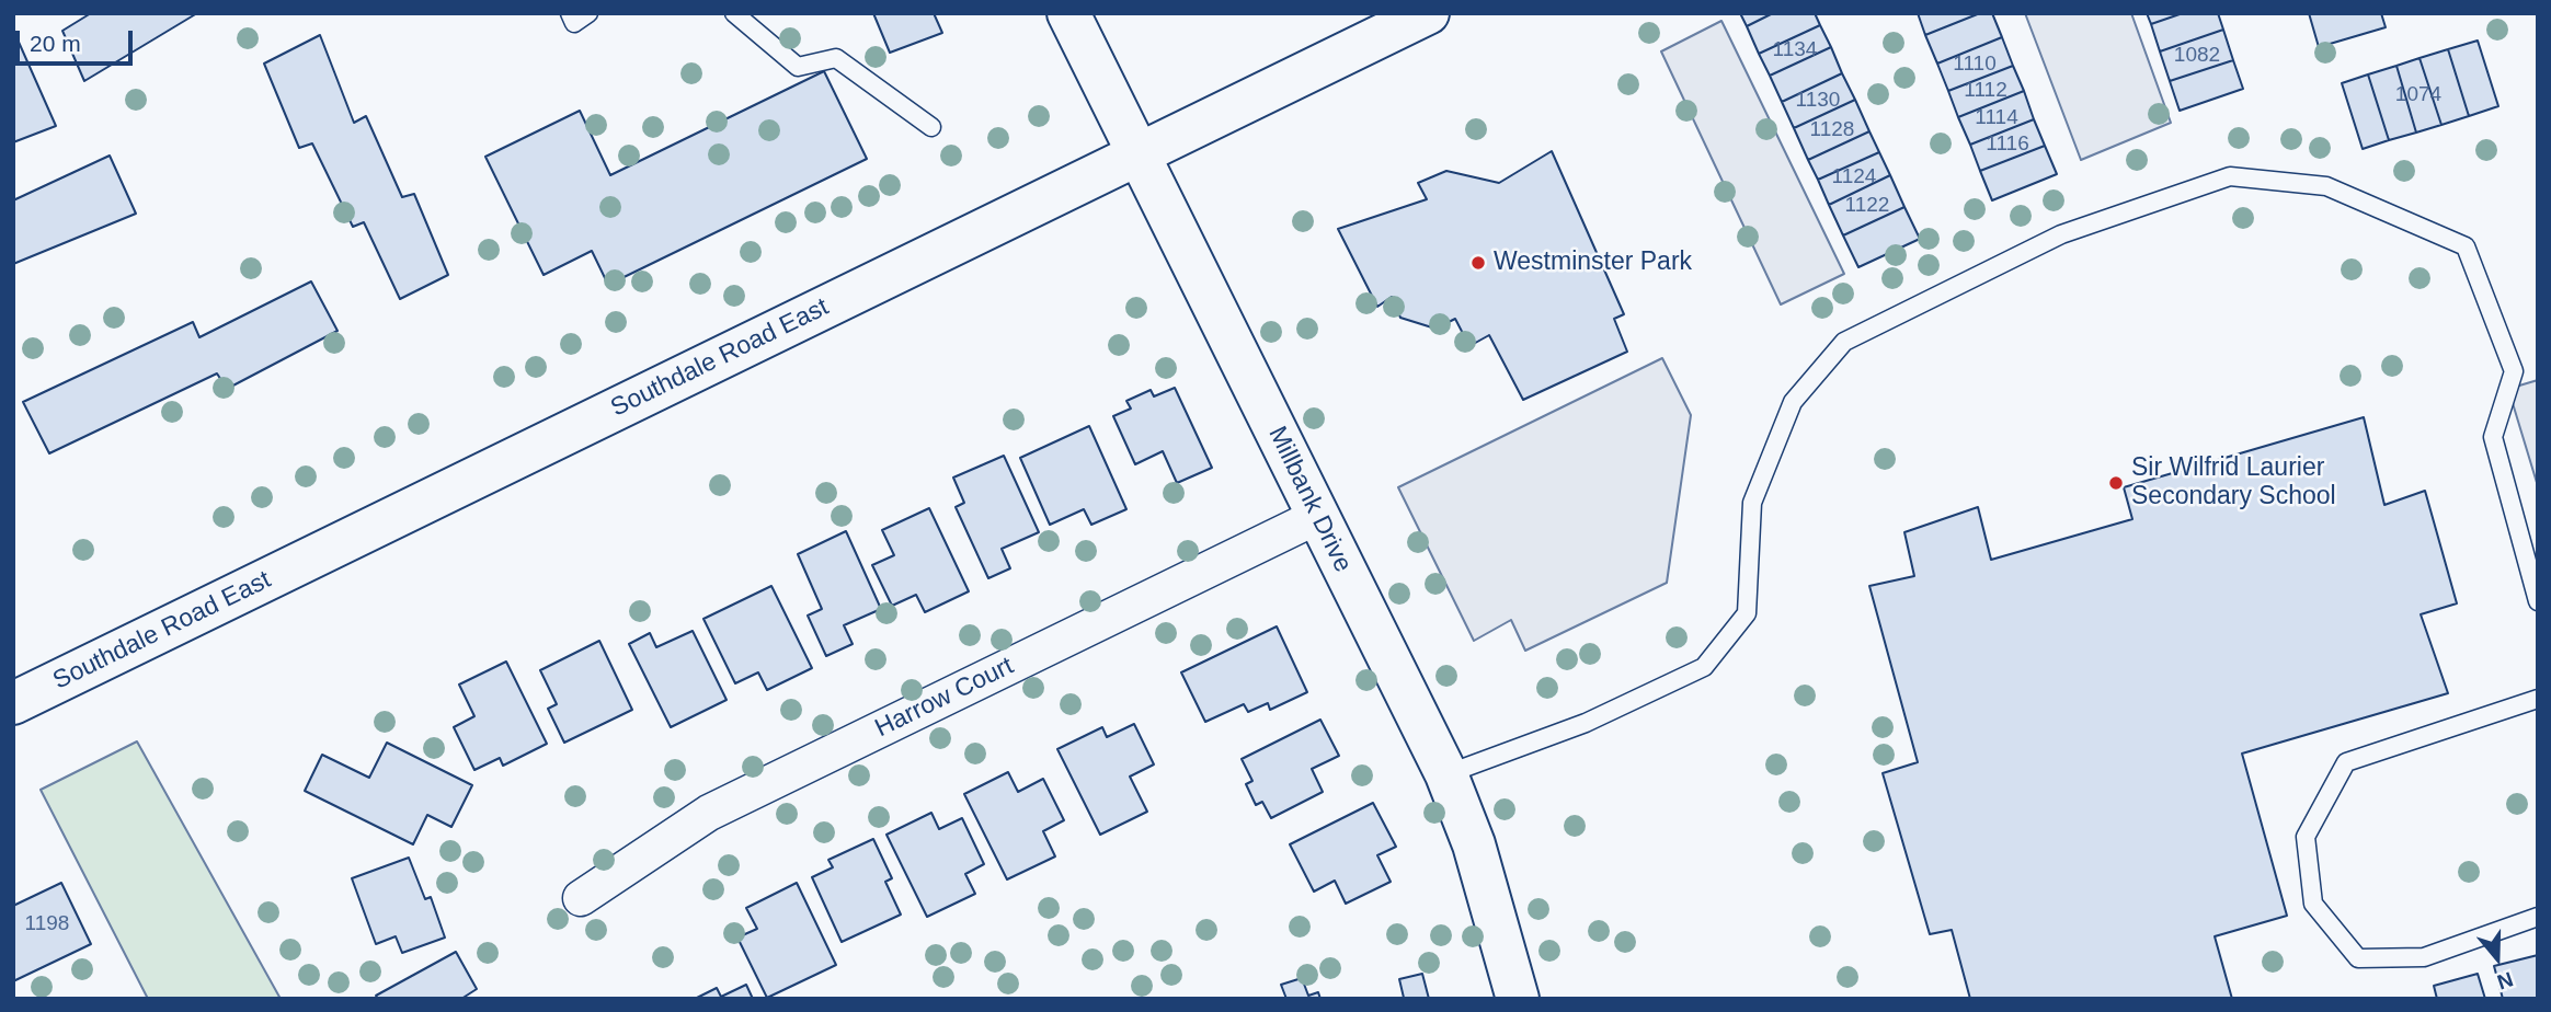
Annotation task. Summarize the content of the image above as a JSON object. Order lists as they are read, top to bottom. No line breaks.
{"streets":{"main road":["Southdale Road East","Millbank Drive"],"street":["Harrow Court"]},"crossings":[["Southdale Road East","Millbank Drive"],["Millbank Drive","Harrow Court"]],"places":["Westminster Park","Sir Wilfrid Laurier Secondary School"],"house_numbers":["1134","1082","1110","1112","1074","1130","1114","1128","1116","1124","1122","1198"],"scale_bar":"20 m","north":"bottom"}
